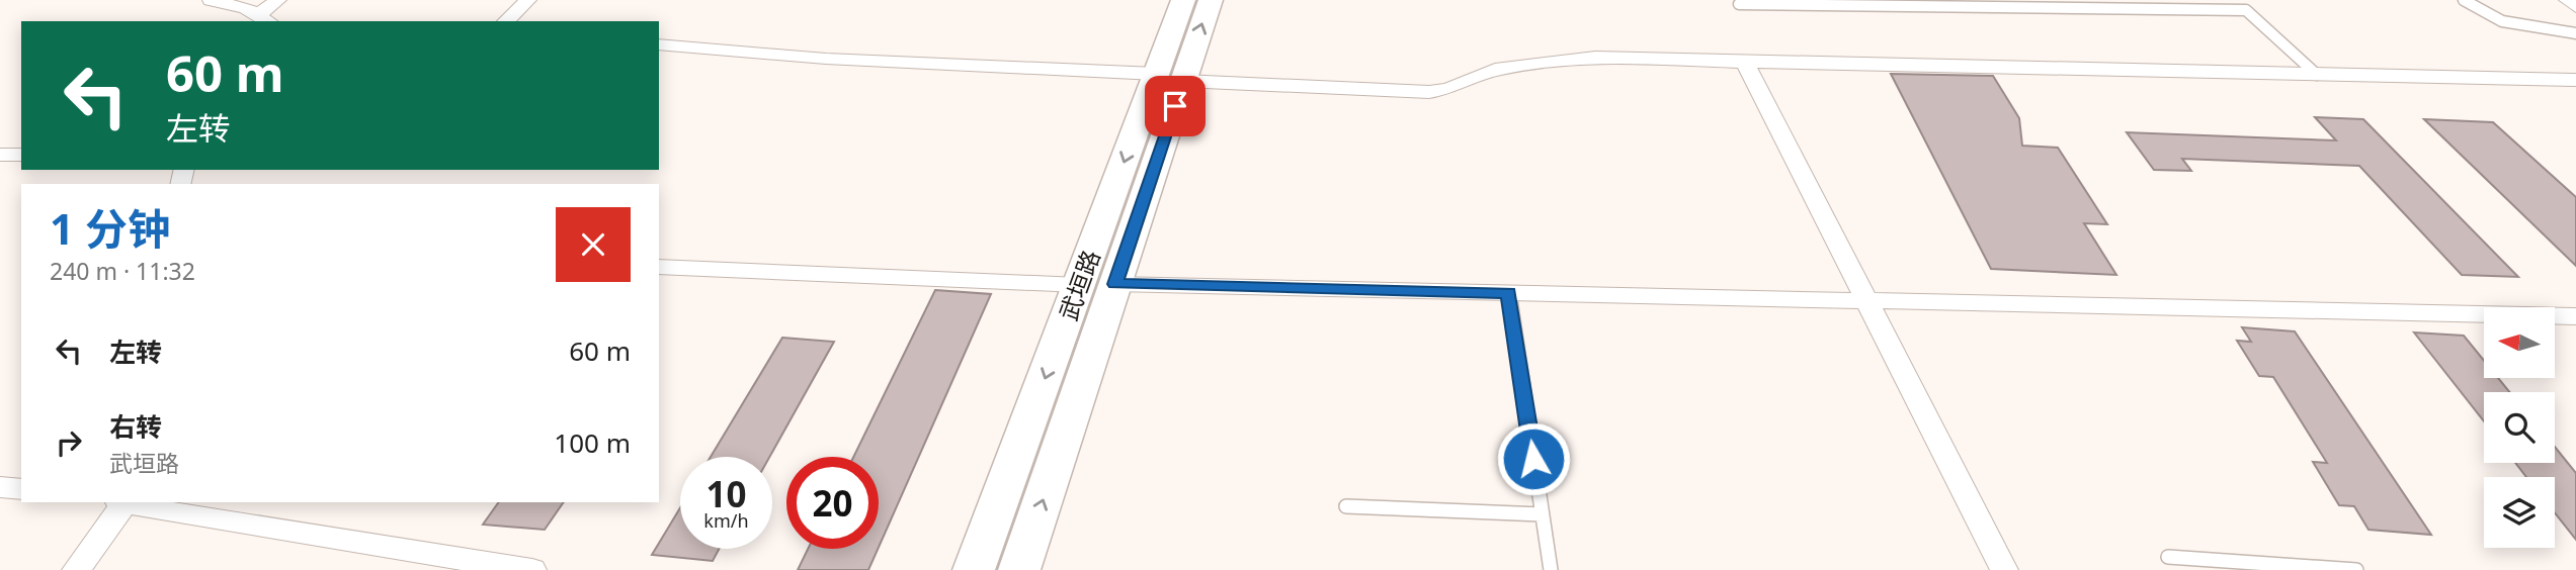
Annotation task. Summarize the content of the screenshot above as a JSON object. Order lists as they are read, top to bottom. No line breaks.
{"streets":{"main road":["武垣路"]},"north":"left","page":{"turn":["60 m","左转"],"heading":["1 分钟","240 m · 11:32"],"list":[{"name":"左转","value":"60 m"},{"name":"右转","note":"武垣路","value":"100 m"}],"speed":"10 km/h","limit":"20"}}
